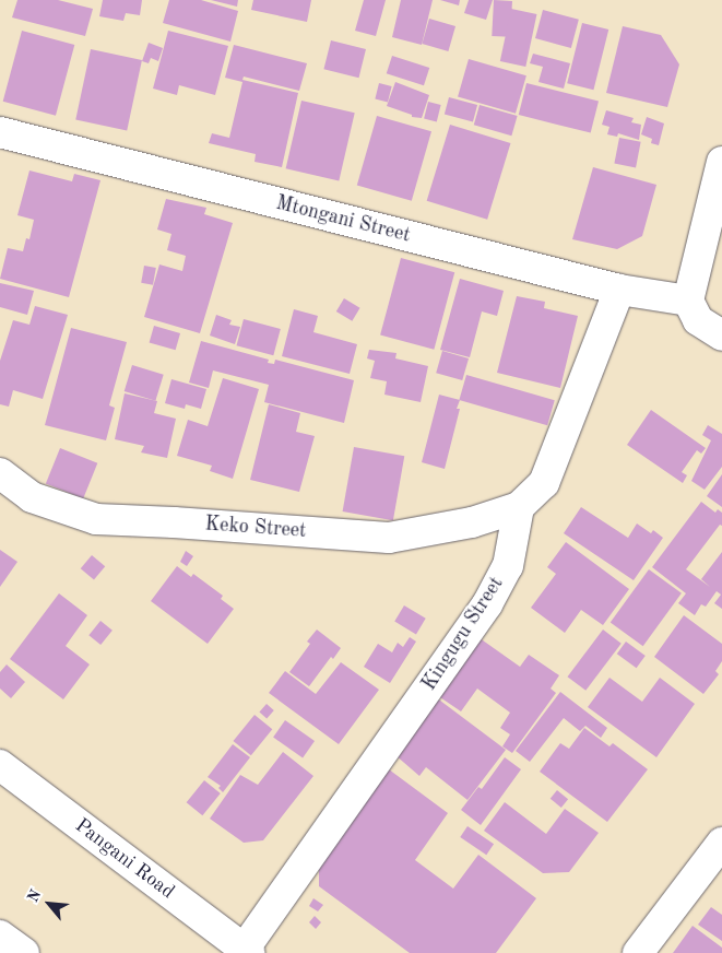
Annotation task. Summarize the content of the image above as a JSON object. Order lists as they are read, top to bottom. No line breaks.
{"streets":{"street":["Mtongani Street","Keko Street","Kingugu Street","Pangani Road"]},"crossings":[["Keko Street","Kingugu Street"],["Kingugu Street","Pangani Road"]],"north":"top left"}
